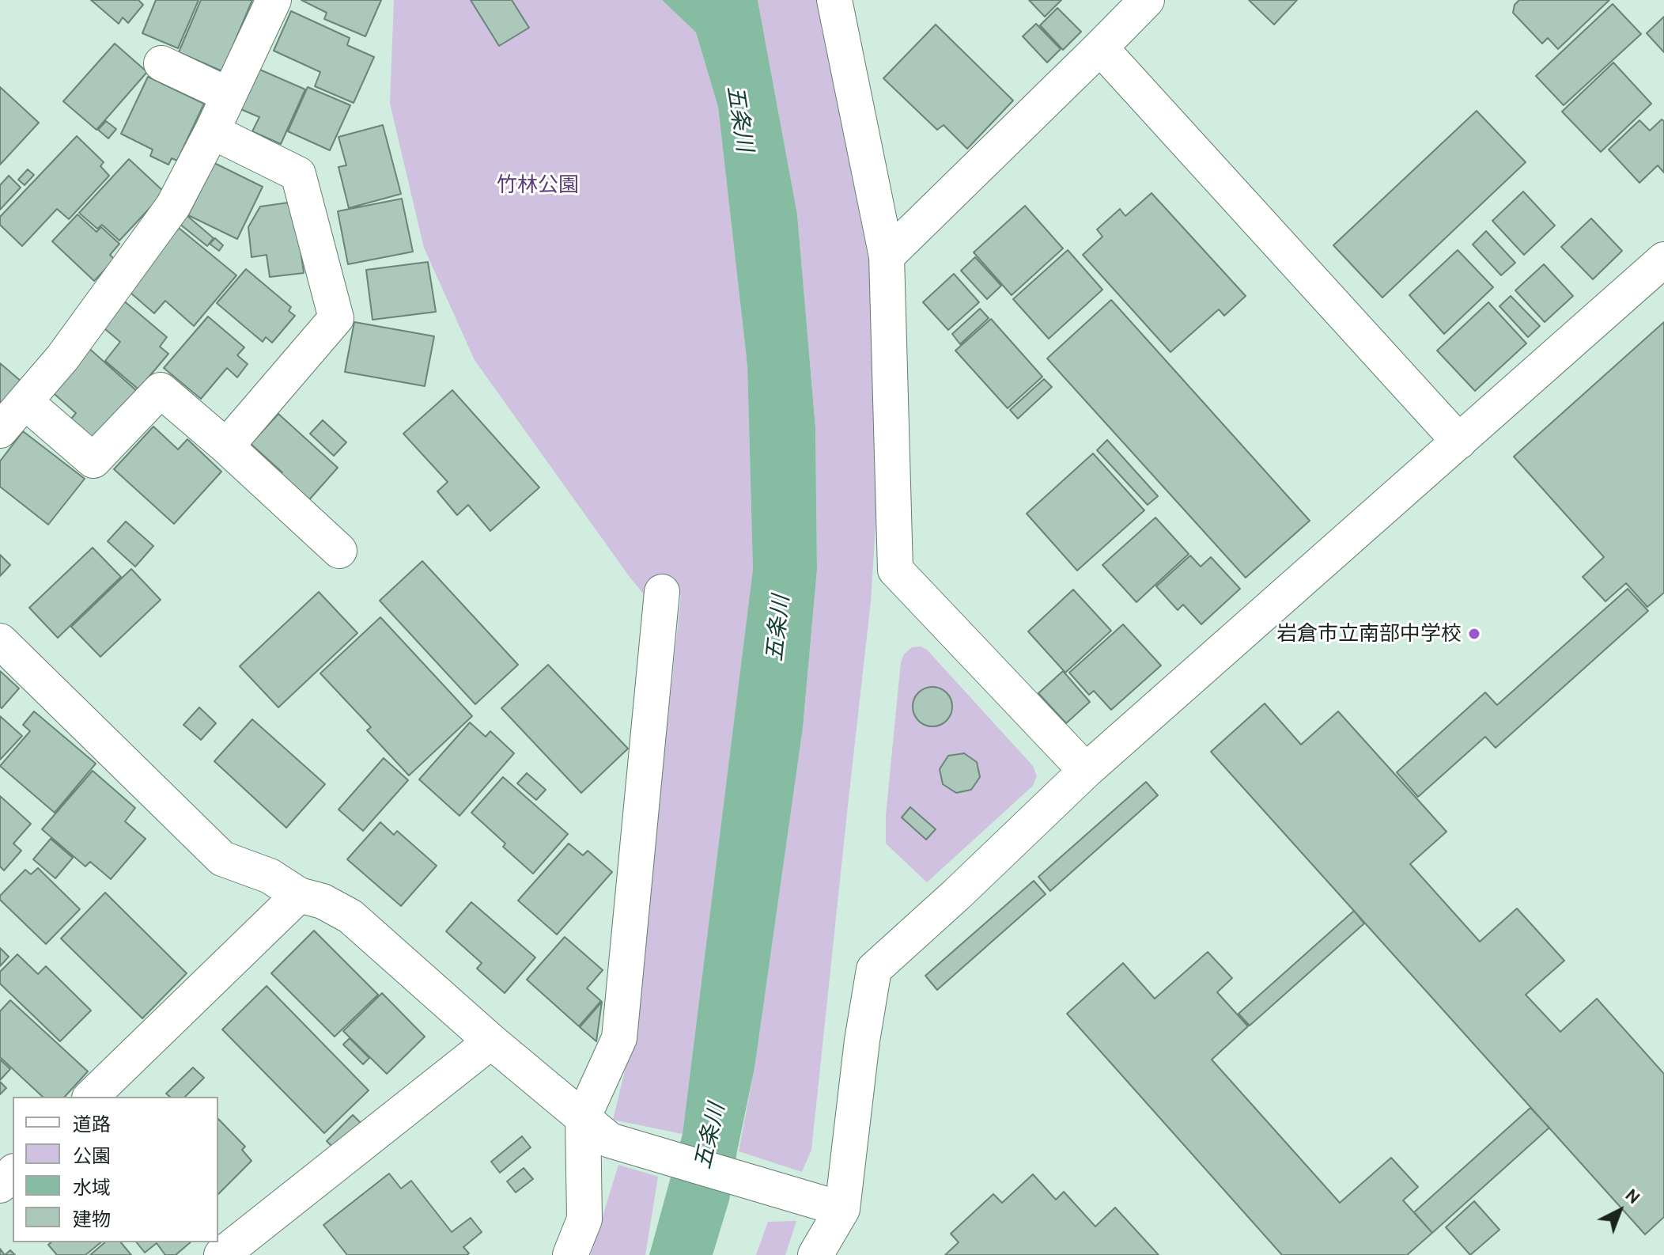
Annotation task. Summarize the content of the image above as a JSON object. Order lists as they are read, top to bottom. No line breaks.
{"water":["五条川"],"parks":["竹林公園"],"places":["岩倉市立南部中学校"],"legend":["道路","公園","水域","建物"],"north":"top right"}
